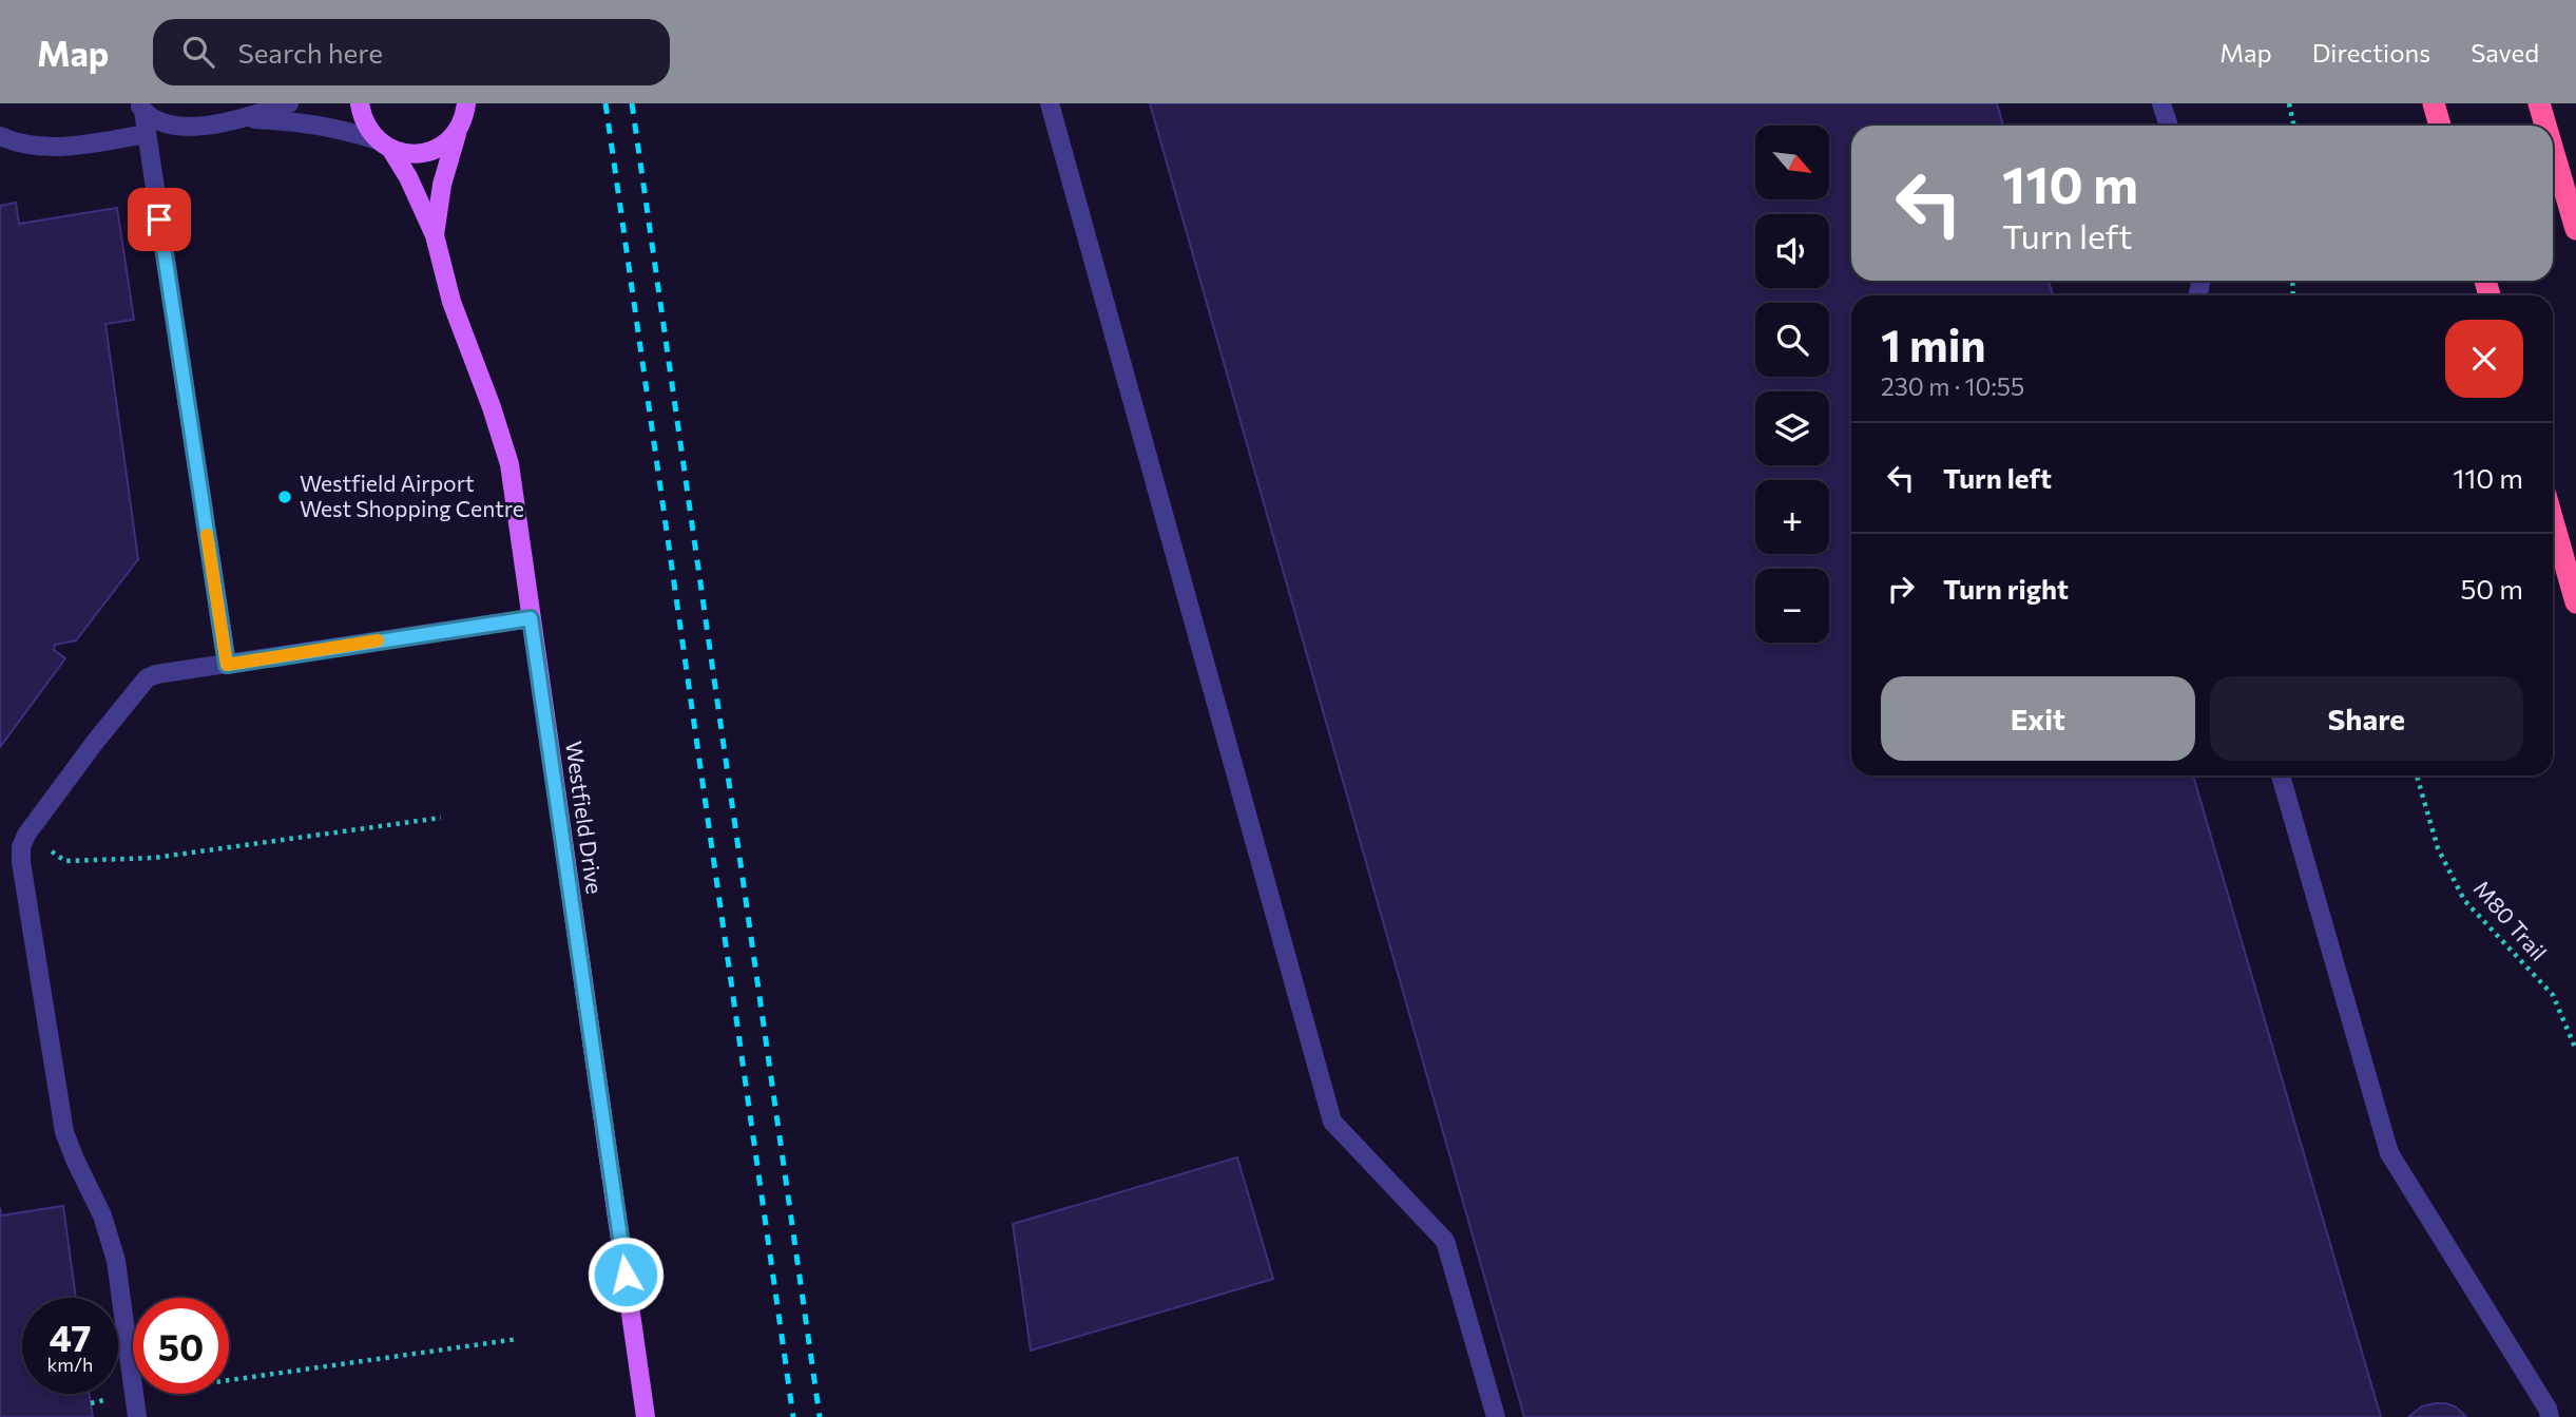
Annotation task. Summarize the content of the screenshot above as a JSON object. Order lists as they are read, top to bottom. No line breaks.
{"streets":{"main road":["Westfield Drive"],"path":["M80 Trail"]},"places":["Westfield Airport West Shopping Centre"],"north":"bottom right","page":{"header":"Map","search":"Search here","nav":["Map","Directions","Saved"],"map_buttons":["+","−"],"turn":["110 m","Turn left"],"heading":["1 min","230 m · 10:55"],"list":[{"name":"Turn left","value":"110 m"},{"name":"Turn right","value":"50 m"}],"buttons":["Exit","Share"],"speed":"47 km/h","limit":"50"}}
